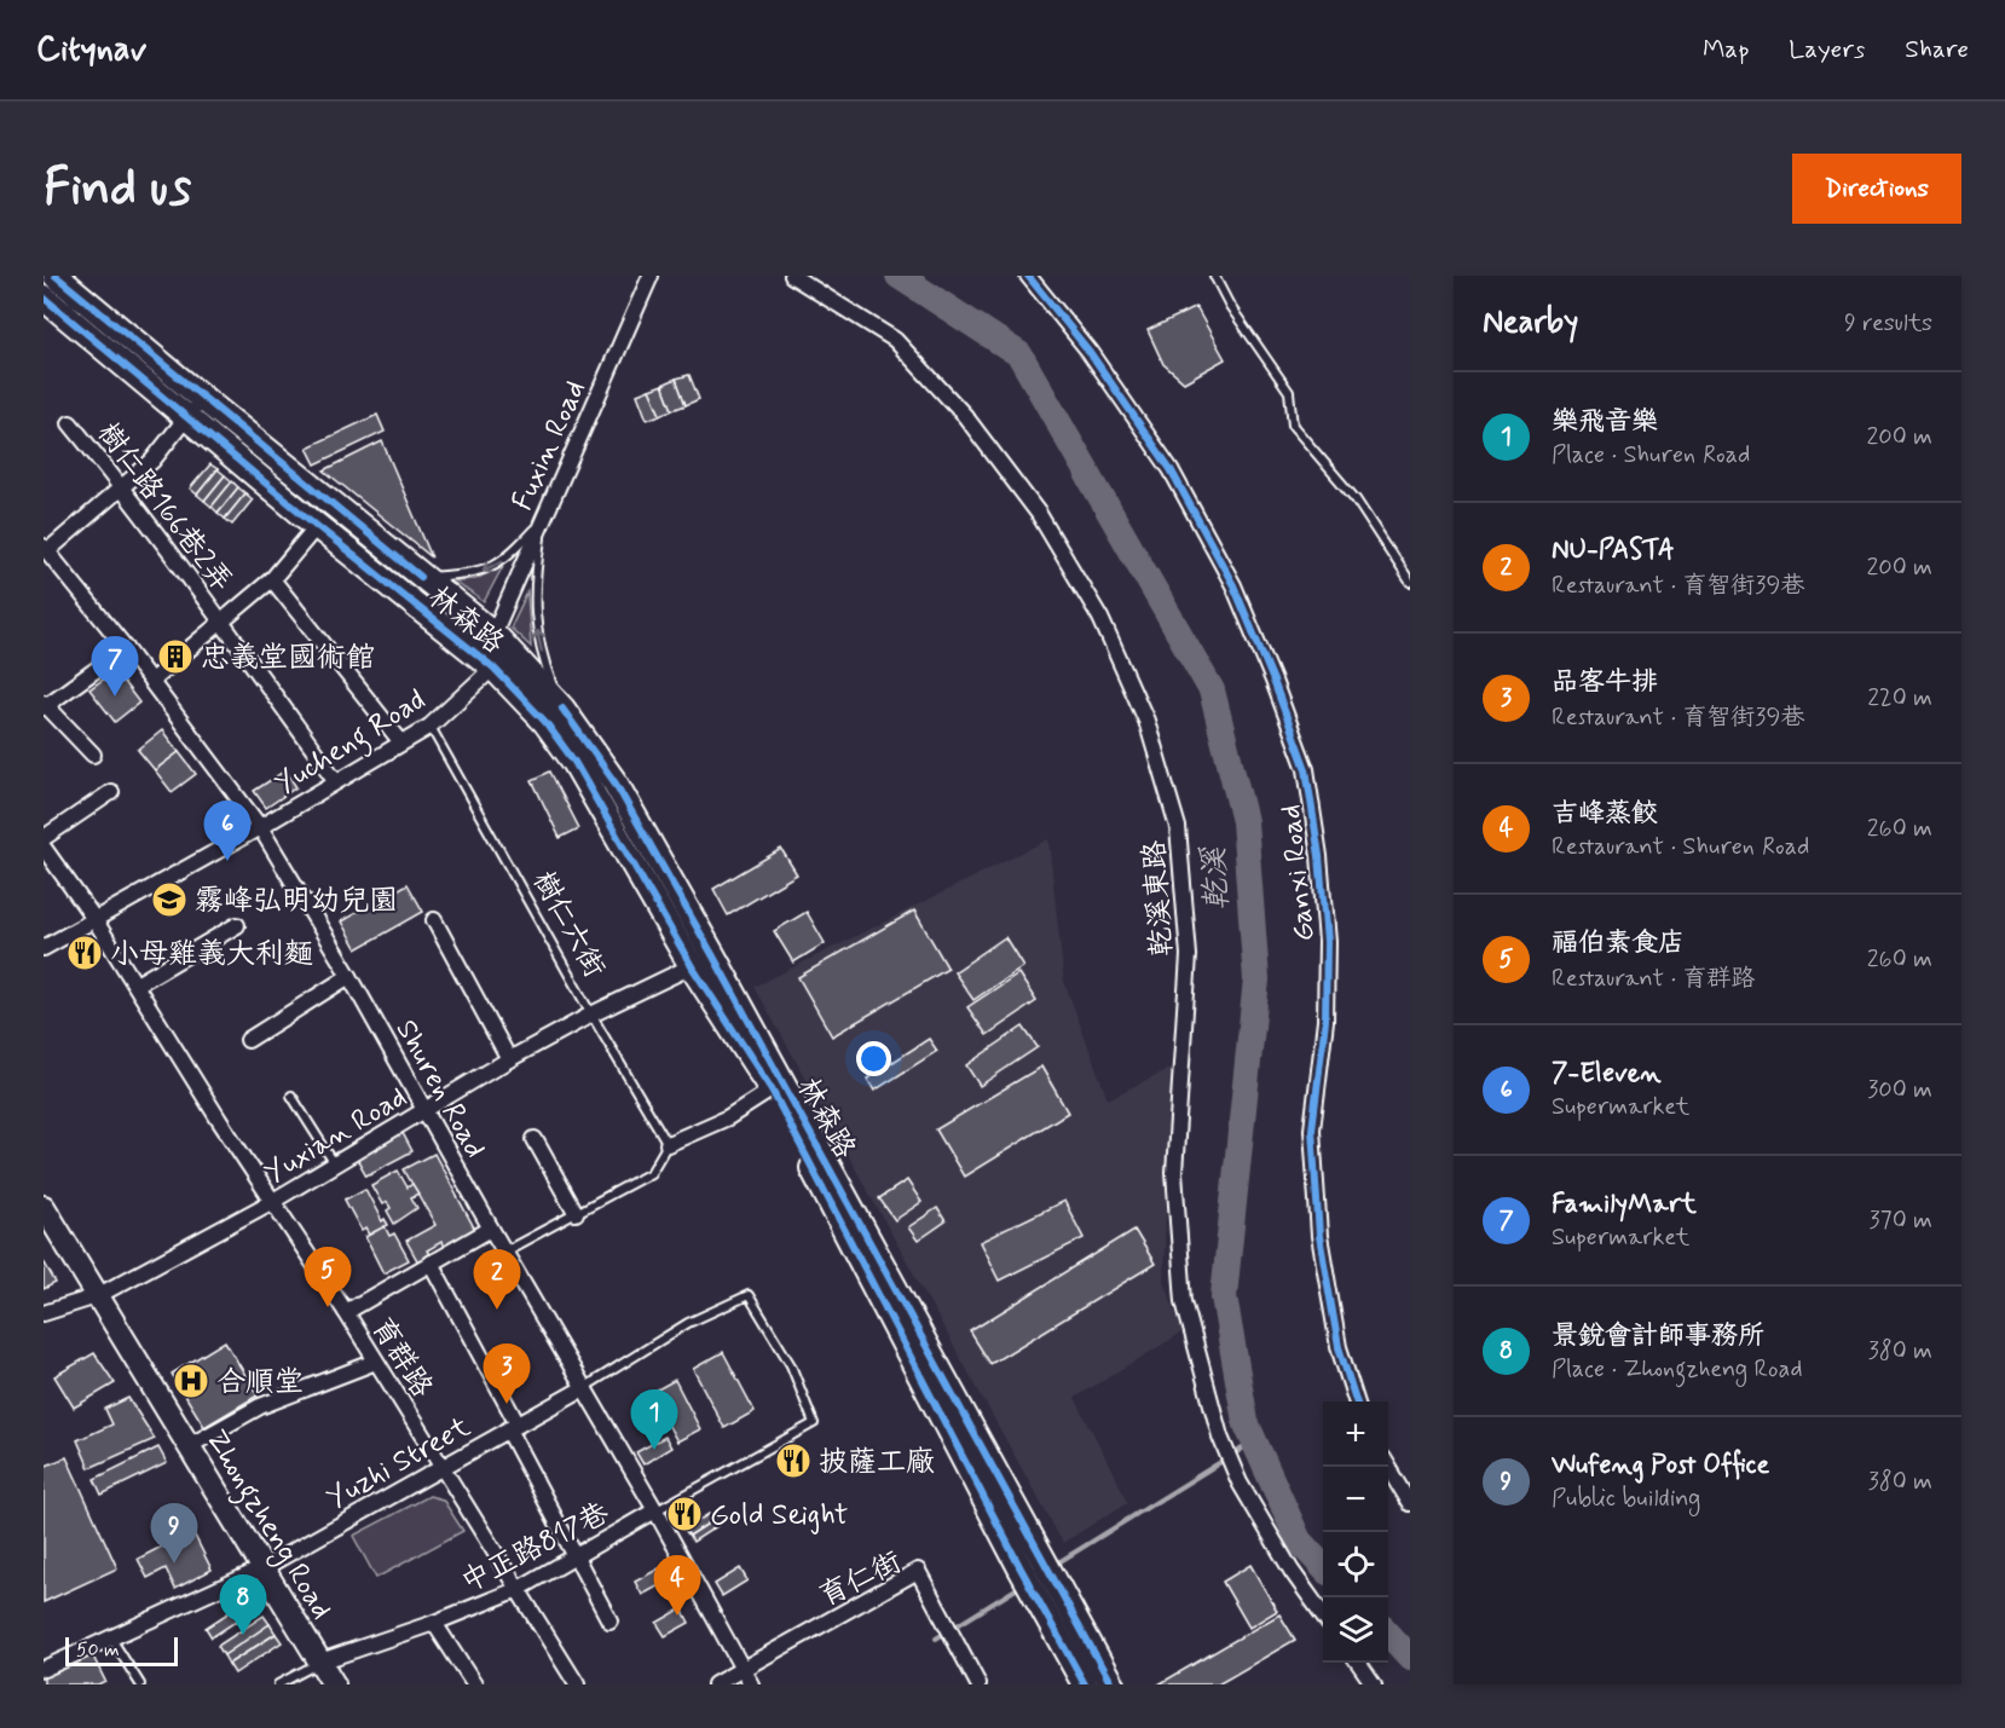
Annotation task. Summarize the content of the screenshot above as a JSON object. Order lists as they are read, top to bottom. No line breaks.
{"streets":{"main road":["林森路"],"street":["Fuxin Road","樹仁路166巷2弄","Yucheng Road","Ganxi Road","乾溪東路","Shuren Road","Yuxian Road","育群路","Yuzhi Street","Zhongzheng Road","中正路817巷","育仁街"],"lane":["樹仁六街"]},"crossings":[["Fuxin Road","林森路"],["樹仁路166巷2弄","Yucheng Road"],["林森路","Yucheng Road"],["林森路","Yuxian Road"],["Yucheng Road","樹仁六街"],["Yucheng Road","Shuren Road"],["Yucheng Road","育群路"],["樹仁六街","Yuxian Road"],["Shuren Road","Yuxian Road"],["Shuren Road","Yuzhi Street"],["Shuren Road","中正路817巷"],["Shuren Road","育仁街"],["Yuxian Road","育群路"],["Yuxian Road","Zhongzheng Road"],["育群路","Yuzhi Street"],["育群路","中正路817巷"],["Yuzhi Street","Zhongzheng Road"],["Yuzhi Street","中正路817巷"],["Zhongzheng Road","中正路817巷"]],"water":["乾溪"],"places":{"building":["忠義堂國術館"],"school or university":["霧峰弘明幼兒園"],"restaurant":["小母雞義大利麵","披薩工廠","Gold Seight"],"hospital":["合順堂"]},"scale_bar":"50 m","page":{"header":"Citynav","nav":["Map","Layers","Share"],"buttons":"Directions","title":"Find us","heading":["Nearby","9 results"],"list":[{"mark":"1","name":"樂飛音樂","note":"Place · Shuren Road","value":"200 m"},{"mark":"2","name":"NU-PASTA","note":"Restaurant · 育智街39巷","value":"200 m"},{"mark":"3","name":"品客牛排","note":"Restaurant · 育智街39巷","value":"220 m"},{"mark":"4","name":"吉峰蒸餃","note":"Restaurant · Shuren Road","value":"260 m"},{"mark":"5","name":"福伯素食店","note":"Restaurant · 育群路","value":"260 m"},{"mark":"6","name":"7-Eleven","note":"Supermarket","value":"300 m"},{"mark":"7","name":"FamilyMart","note":"Supermarket","value":"370 m"},{"mark":"8","name":"景銳會計師事務所","note":"Place · Zhongzheng Road","value":"380 m"},{"mark":"9","name":"Wufeng Post Office","note":"Public building","value":"380 m"}],"pins":["7","6","5","2","3","1","9","4","8"],"map_buttons":["+","−"],"scale":"50 m"}}
